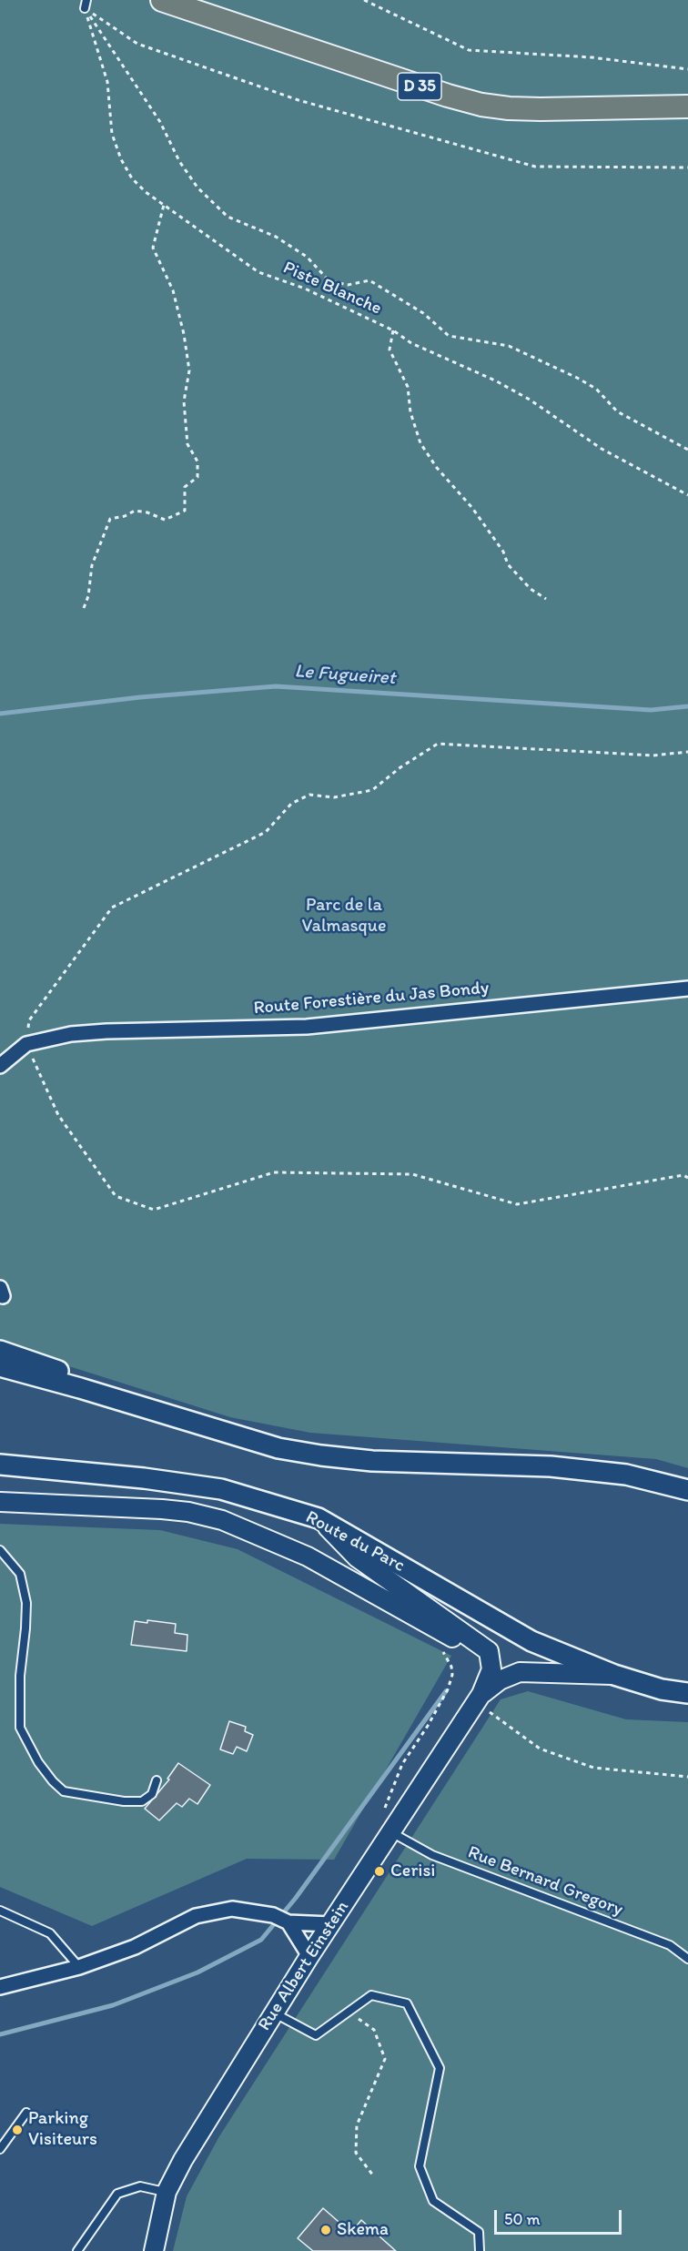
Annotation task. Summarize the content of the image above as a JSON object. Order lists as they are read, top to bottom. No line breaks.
{"streets":{"main road":["D 35","Route du Parc"],"street":["Route Forestière du Jas Bondy","Rue Albert Einstein"],"lane":["Rue Bernard Gregory"],"path":["Piste Blanche"]},"crossings":[["Route du Parc","Rue Albert Einstein"],["Rue Bernard Gregory","Rue Albert Einstein"]],"water":["Le Fugueiret"],"parks":["Parc de la Valmasque"],"places":["Cerisi","Parking Visiteurs","Skema"],"scale_bar":"50 m"}
